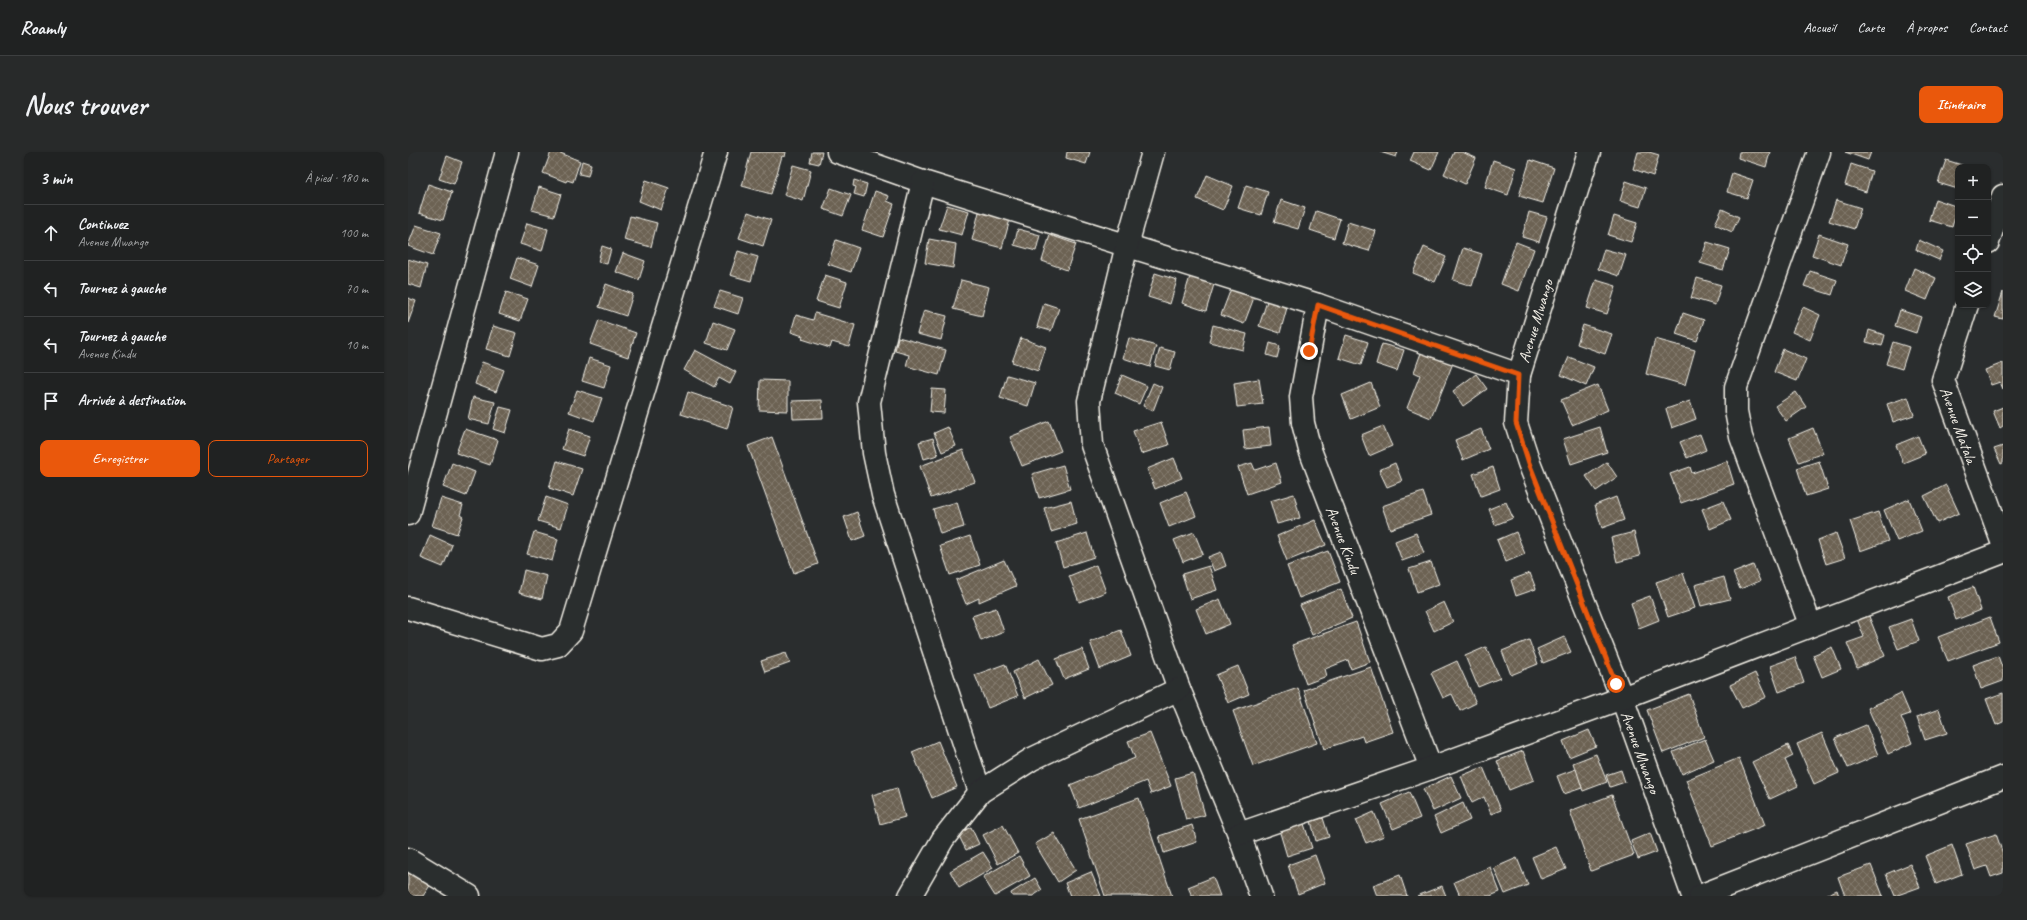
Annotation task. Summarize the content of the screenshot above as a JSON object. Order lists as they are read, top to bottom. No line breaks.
{"streets":{"street":["Avenue Mwango","Avenue Matala","Avenue Kindu"]},"page":{"header":"Roamly","nav":["Accueil","Carte","À propos","Contact"],"buttons":["Itinéraire",["Enregistrer","Partager"]],"title":"Nous trouver","heading":["3 min","À pied · 180 m"],"map_buttons":["+","−"],"list":[["Continuez","Avenue Mwango","100 m"],["Tournez à gauche","70 m"],["Tournez à gauche","Avenue Kindu","10 m"],"Arrivée à destination"]}}
